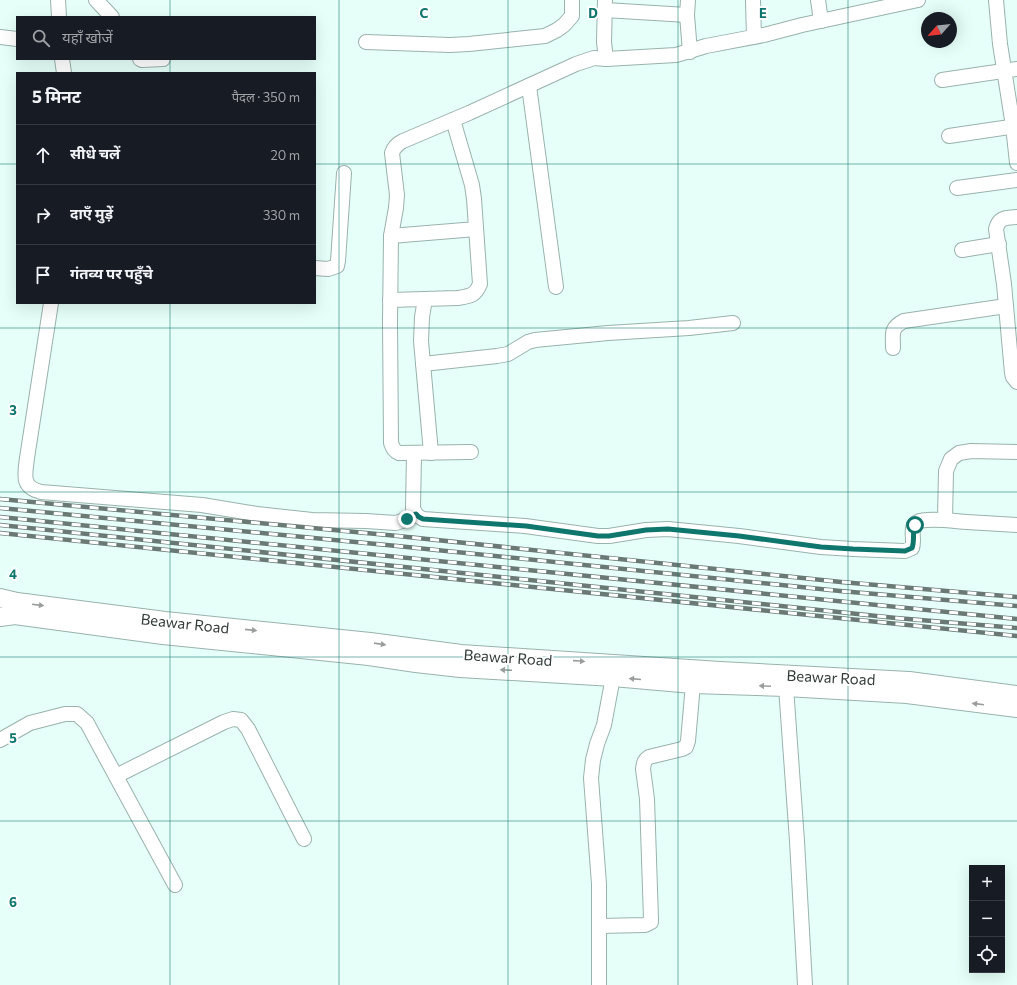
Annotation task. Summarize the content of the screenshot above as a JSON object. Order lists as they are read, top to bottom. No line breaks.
{"streets":{"main road":["Beawar Road"]},"north":"bottom left","page":{"search":"यहाँ खोजें","heading":["5 मिनट","पैदल · 350 m"],"list":[["सीधे चलें","20 m"],["दाएँ मुड़ें","330 m"],"गंतव्य पर पहुँचे"],"map_buttons":["+","−"]},"grid":{"columns":["C","D","E"],"rows":["3","4","5","6"]}}
